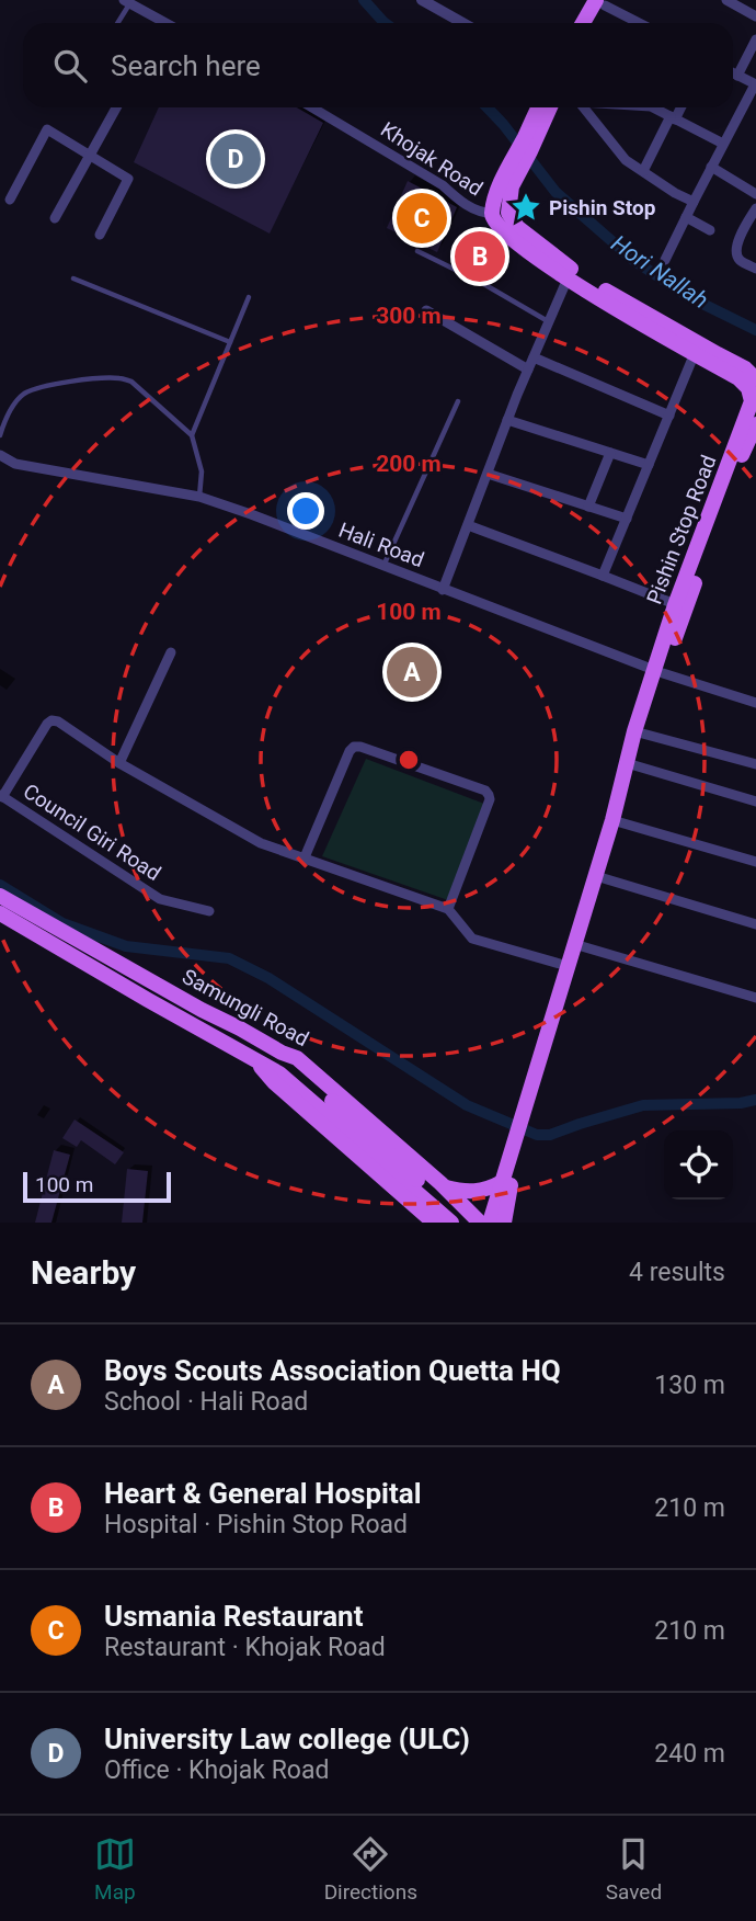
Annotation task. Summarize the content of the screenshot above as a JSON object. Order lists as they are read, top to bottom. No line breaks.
{"streets":{"main road":["Pishin Stop Road","Samungli Road"],"street":["Khojak Road","Hali Road","Council Giri Road"]},"crossings":[["Khojak Road","Pishin Stop Road"],["Pishin Stop Road","Hali Road"]],"water":["Hori Nallah"],"places":{"place":["Pishin Stop"]},"scale_bar":"100 m","page":{"search":"Search here","pins":["D","C","B","A"],"scale":"100 m","heading":["Nearby","4 results"],"list":[{"mark":"A","name":"Boys Scouts Association Quetta HQ","note":"School · Hali Road","value":"130 m"},{"mark":"B","name":"Heart & General Hospital","note":"Hospital · Pishin Stop Road","value":"210 m"},{"mark":"C","name":"Usmania Restaurant","note":"Restaurant · Khojak Road","value":"210 m"},{"mark":"D","name":"University Law college (ULC)","note":"Office · Khojak Road","value":"240 m"}],"nav":["Map","Directions","Saved"]},"rings":["300 m","200 m","100 m"]}
